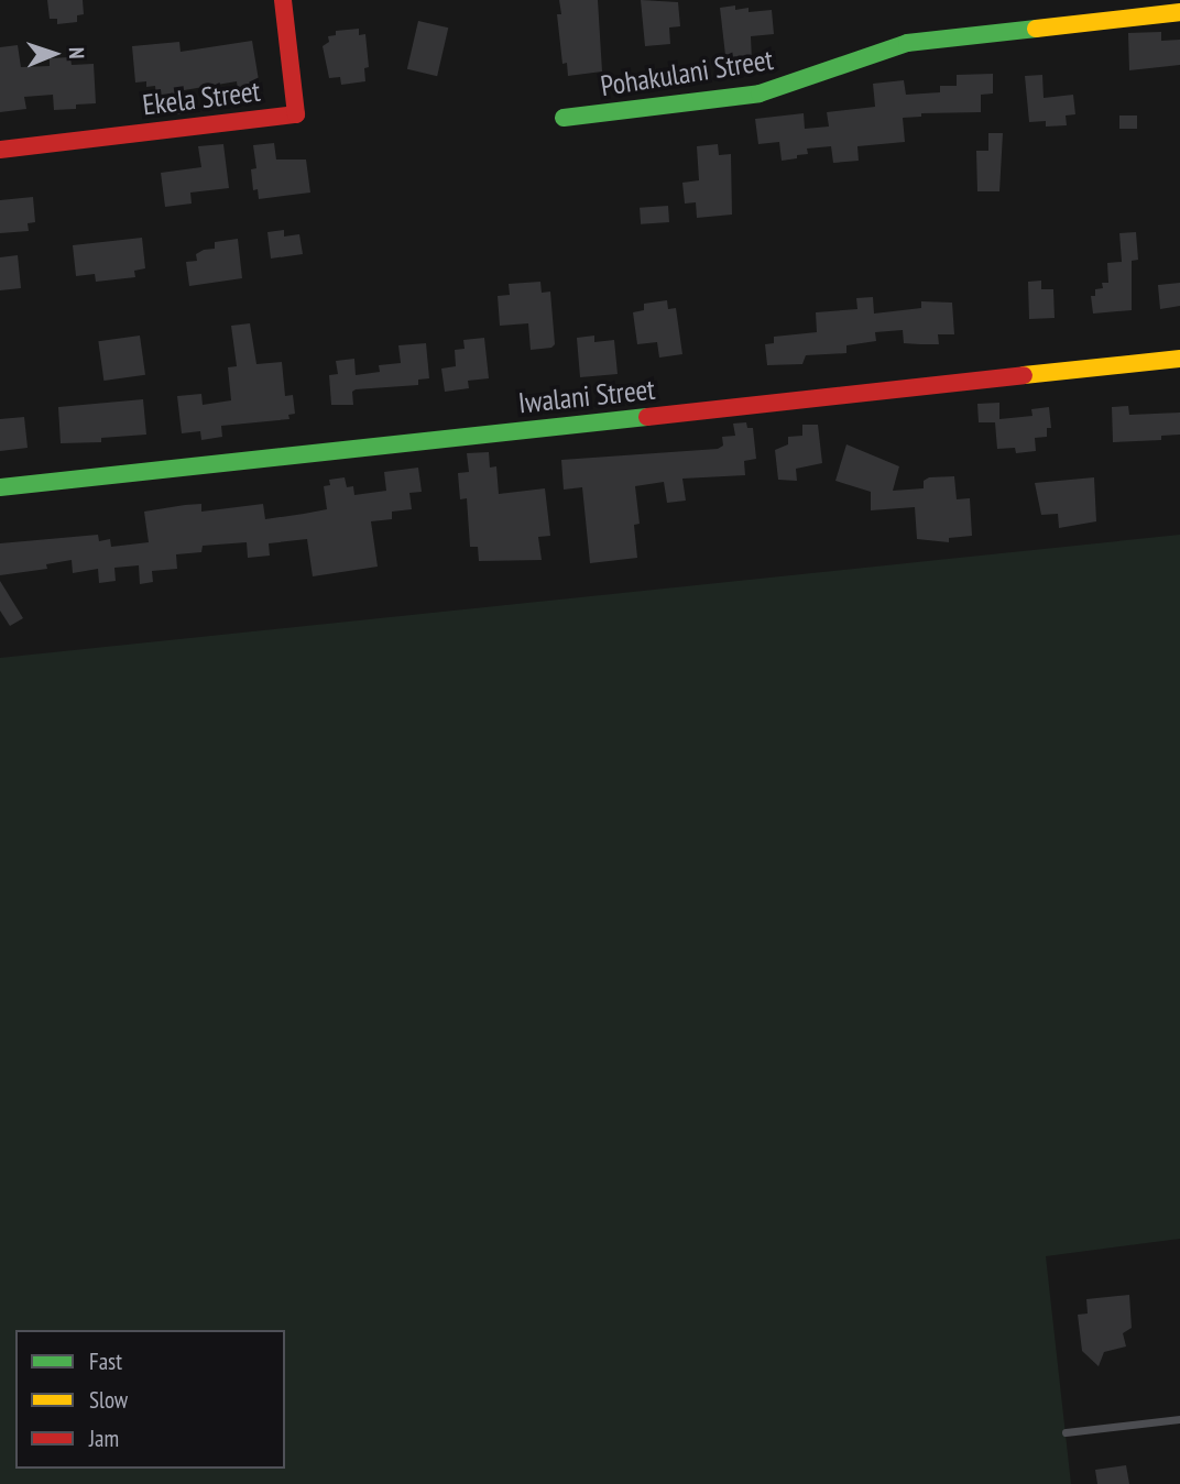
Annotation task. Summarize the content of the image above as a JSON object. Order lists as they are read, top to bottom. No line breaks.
{"streets":{"street":["Pohakulani Street","Ekela Street","Iwalani Street"]},"legend":["Fast","Slow","Jam"],"north":"right"}
